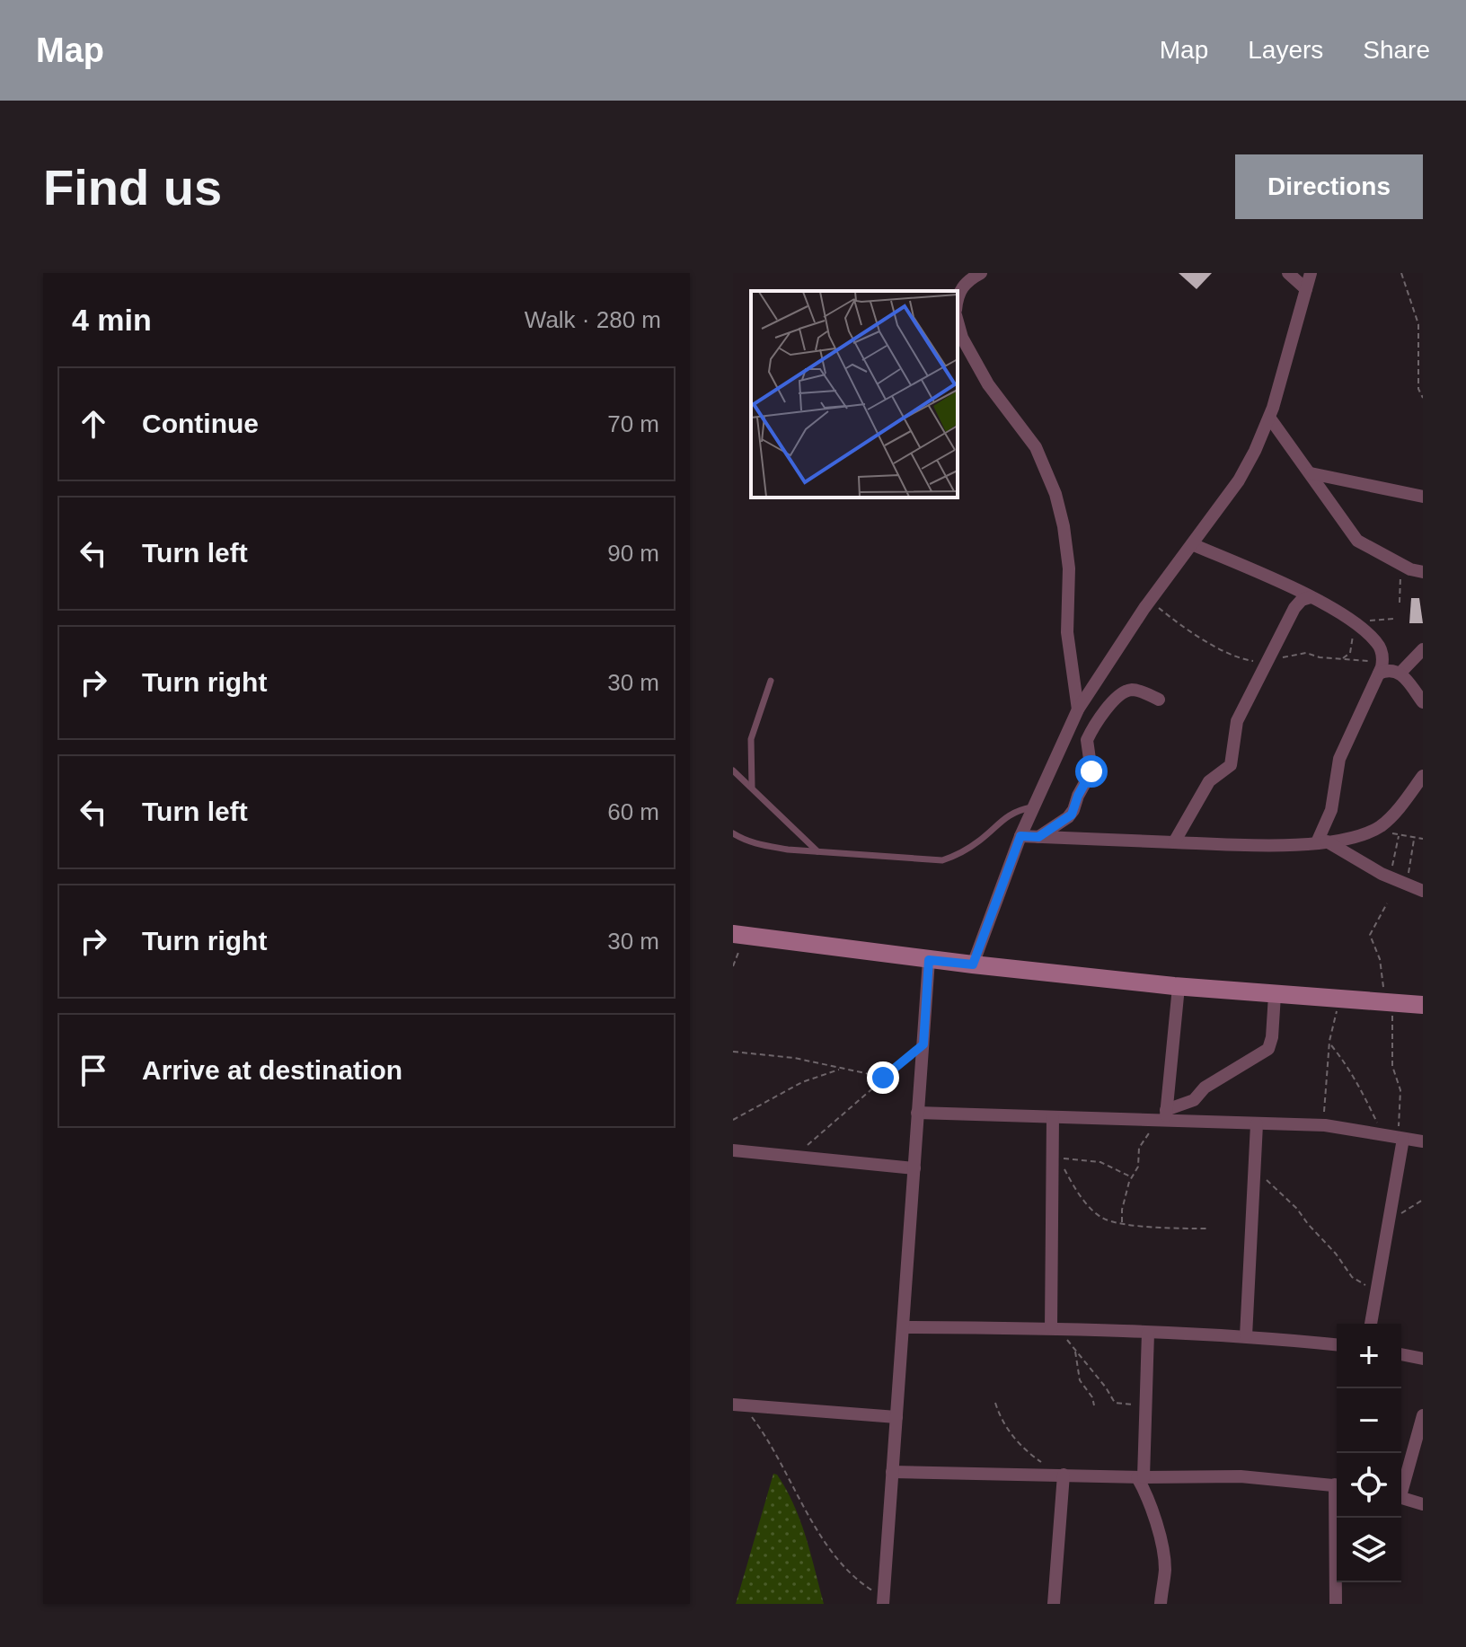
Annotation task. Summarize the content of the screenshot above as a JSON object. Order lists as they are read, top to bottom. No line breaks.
{"page":{"header":"Map","nav":["Map","Layers","Share"],"buttons":"Directions","title":"Find us","heading":["4 min","Walk · 280 m"],"list":[["Continue","70 m"],["Turn left","90 m"],["Turn right","30 m"],["Turn left","60 m"],["Turn right","30 m"],"Arrive at destination"],"map_buttons":["+","−"]}}
